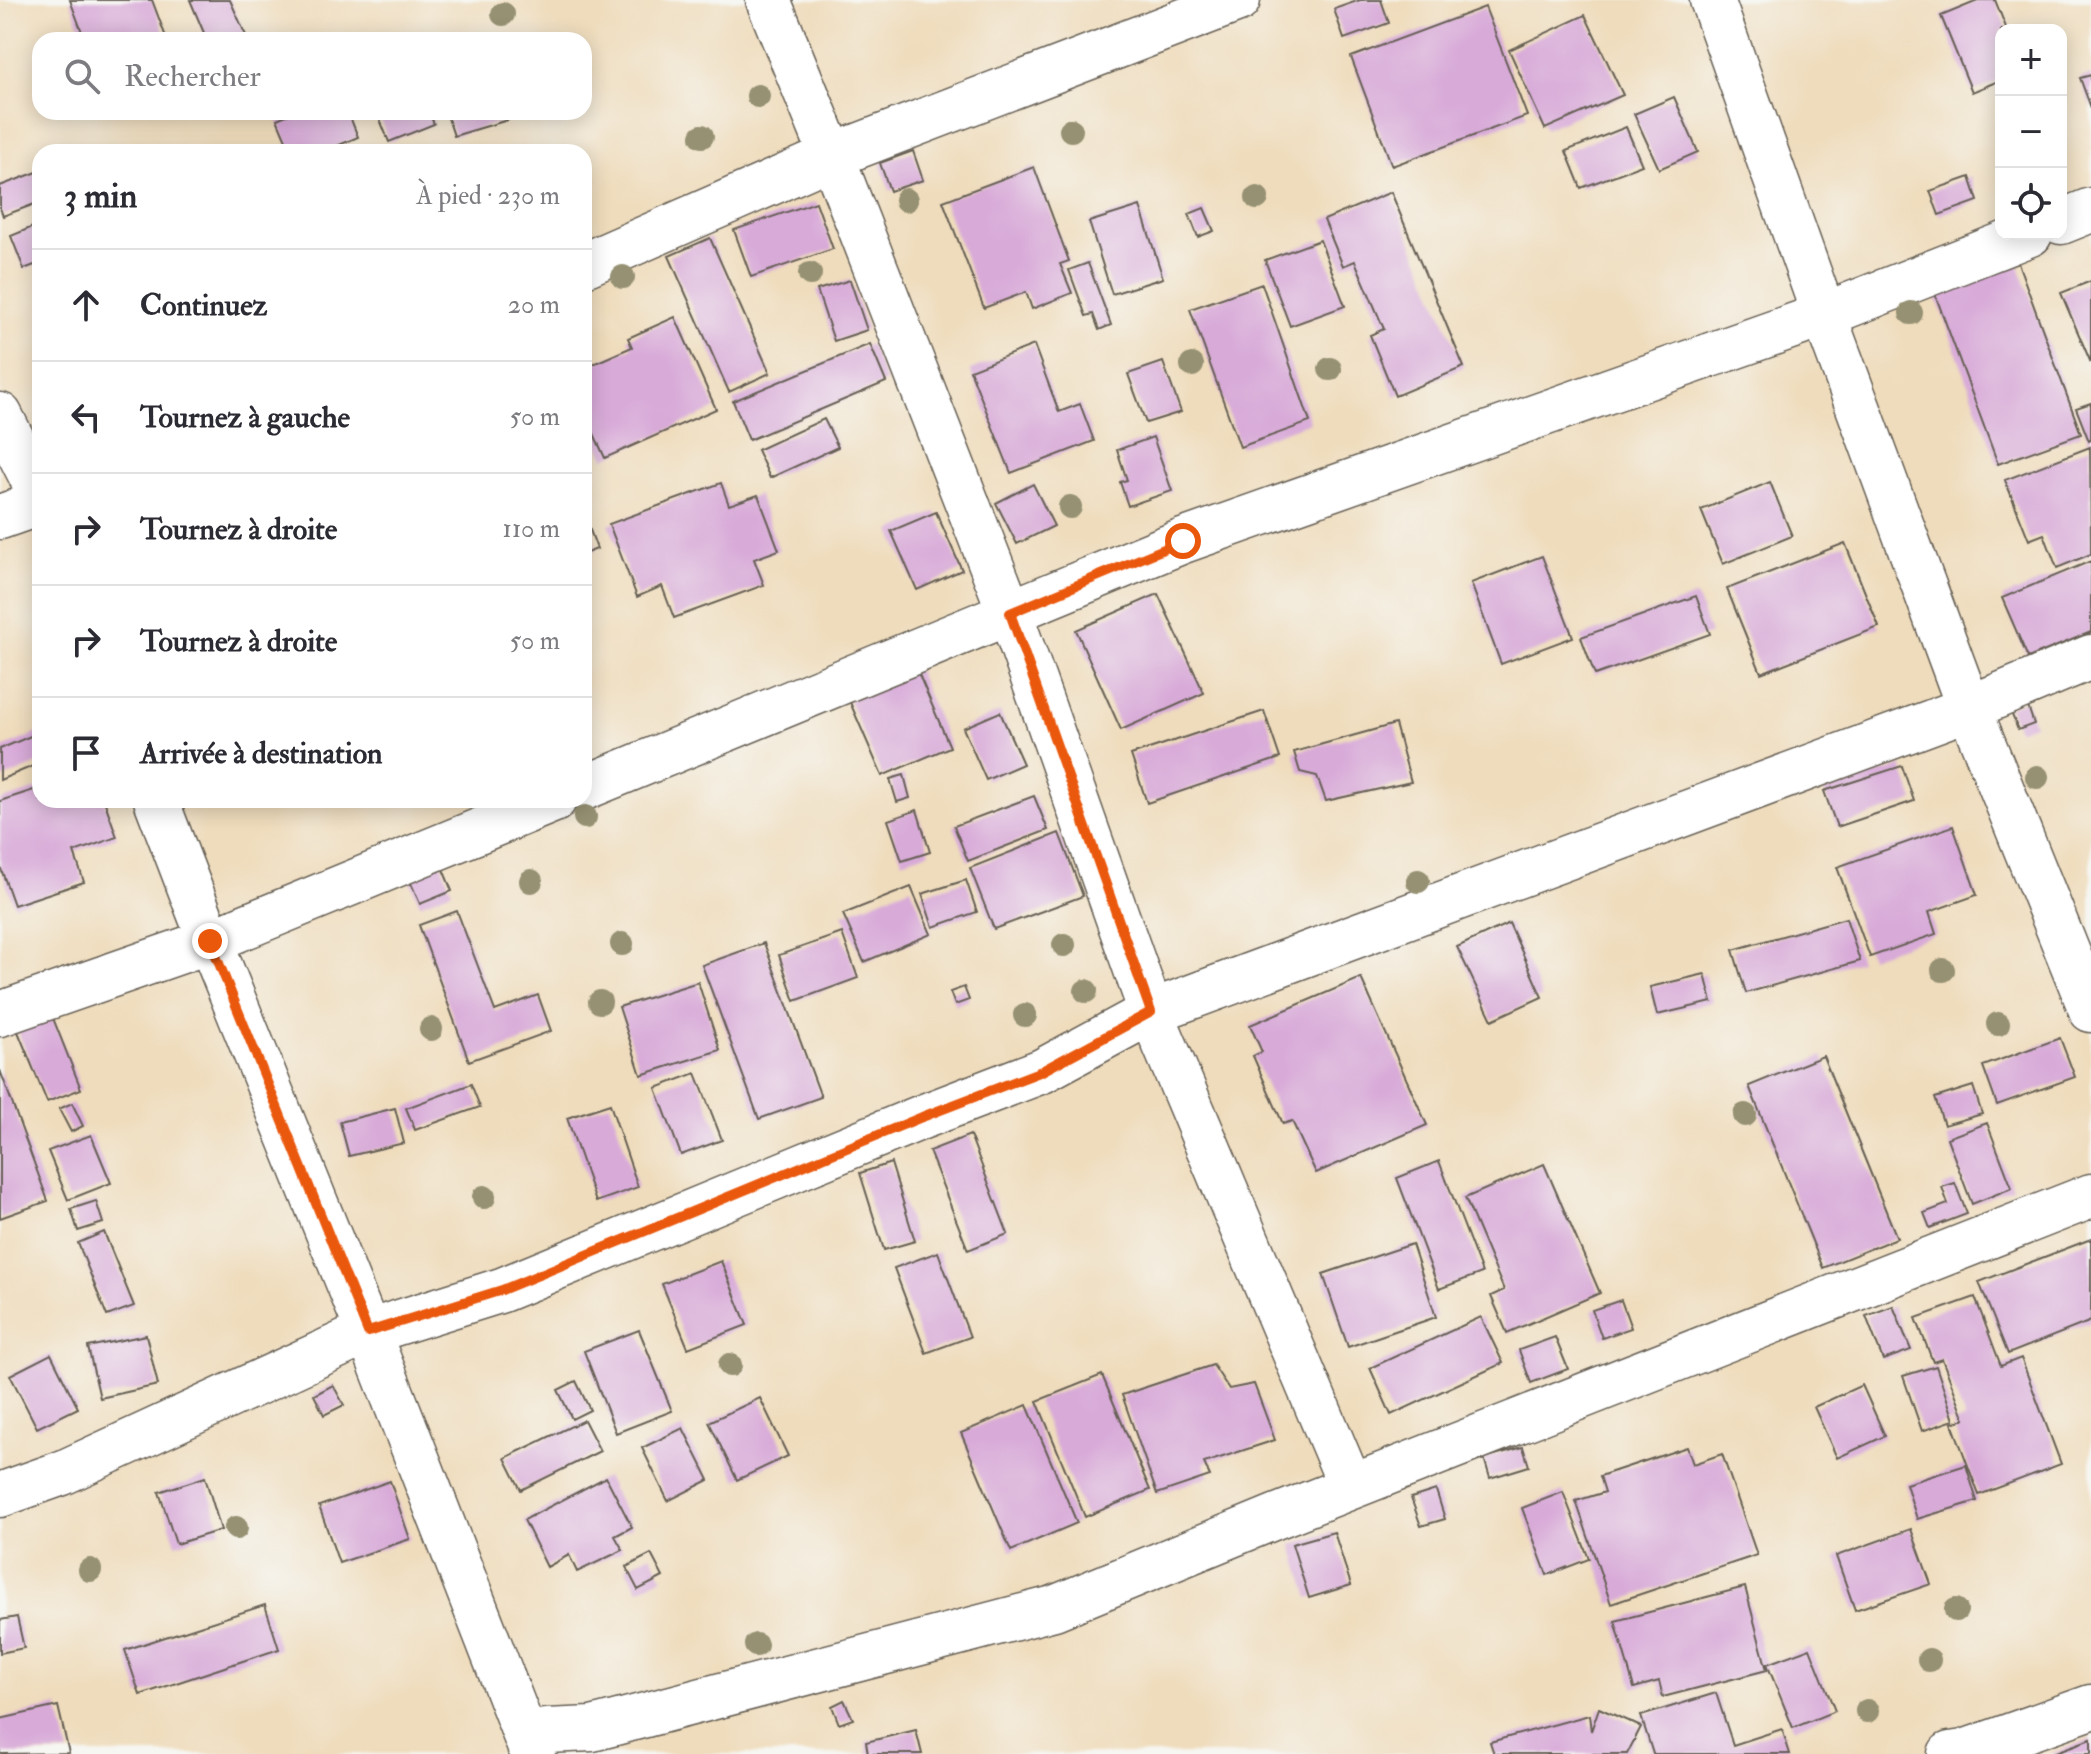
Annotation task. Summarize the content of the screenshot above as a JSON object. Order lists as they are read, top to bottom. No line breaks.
{"page":{"map_buttons":["+","−"],"search":"Rechercher","heading":["3 min","À pied · 230 m"],"list":[["Continuez","20 m"],["Tournez à gauche","50 m"],["Tournez à droite","110 m"],["Tournez à droite","50 m"],"Arrivée à destination"]}}
